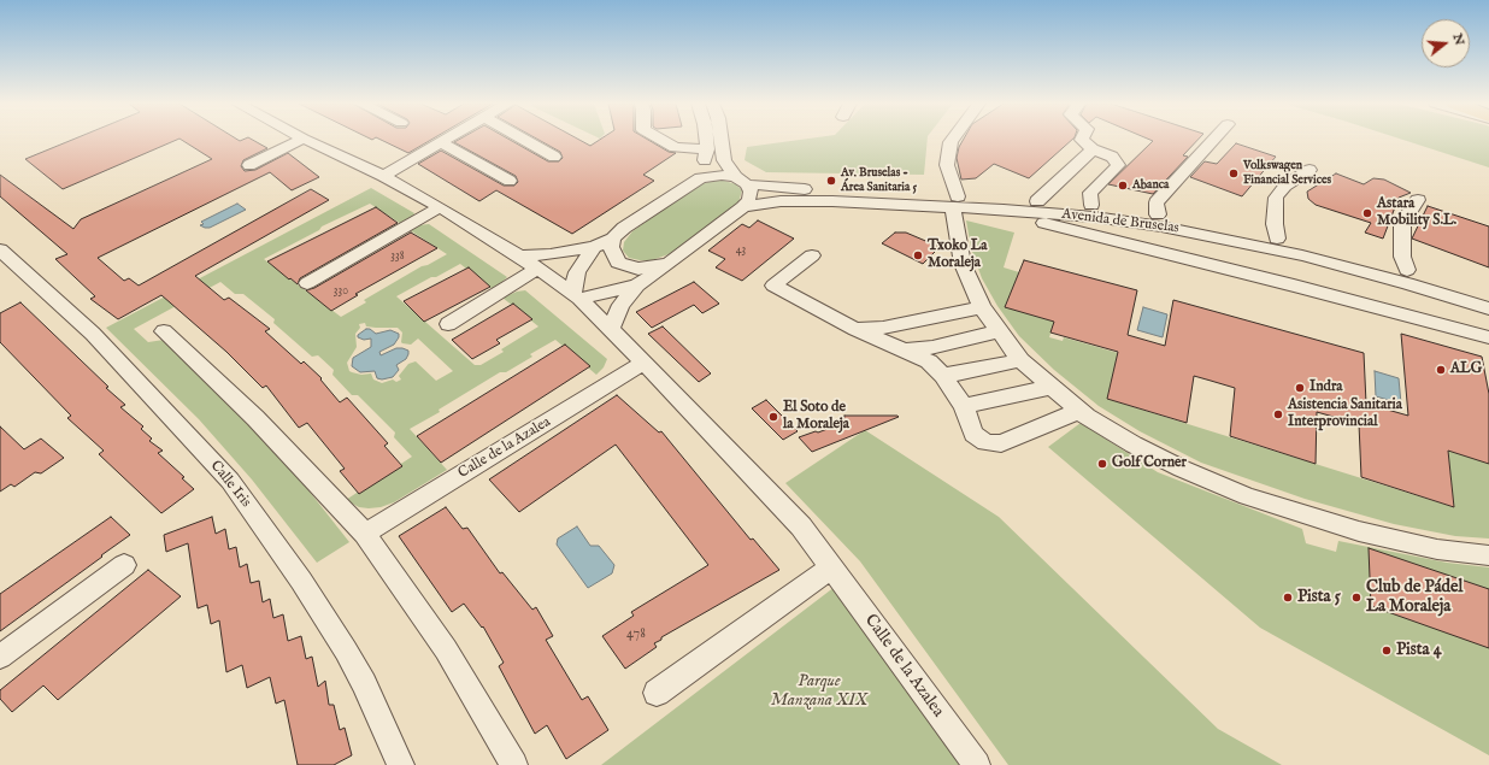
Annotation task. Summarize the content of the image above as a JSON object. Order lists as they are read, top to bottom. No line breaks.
{"streets":{"street":["Avenida de Bruselas","Calle de la Azalea","Calle Iris"]},"parks":["Parque Manzana XIX"],"places":["Volkswagen Financial Services","Av. Bruselas - Área Sanitaria 5","Abanca","Astara Mobility S.L.","Txoko La Moraleja","ALG","Indra","Asistencia Sanitaria Interprovincial","El Soto de la Moraleja","Golf Corner","Pista 5","Club de Pádel La Moraleja","Pista 4"],"house_numbers":["43","338","330","478"],"north":"right"}
